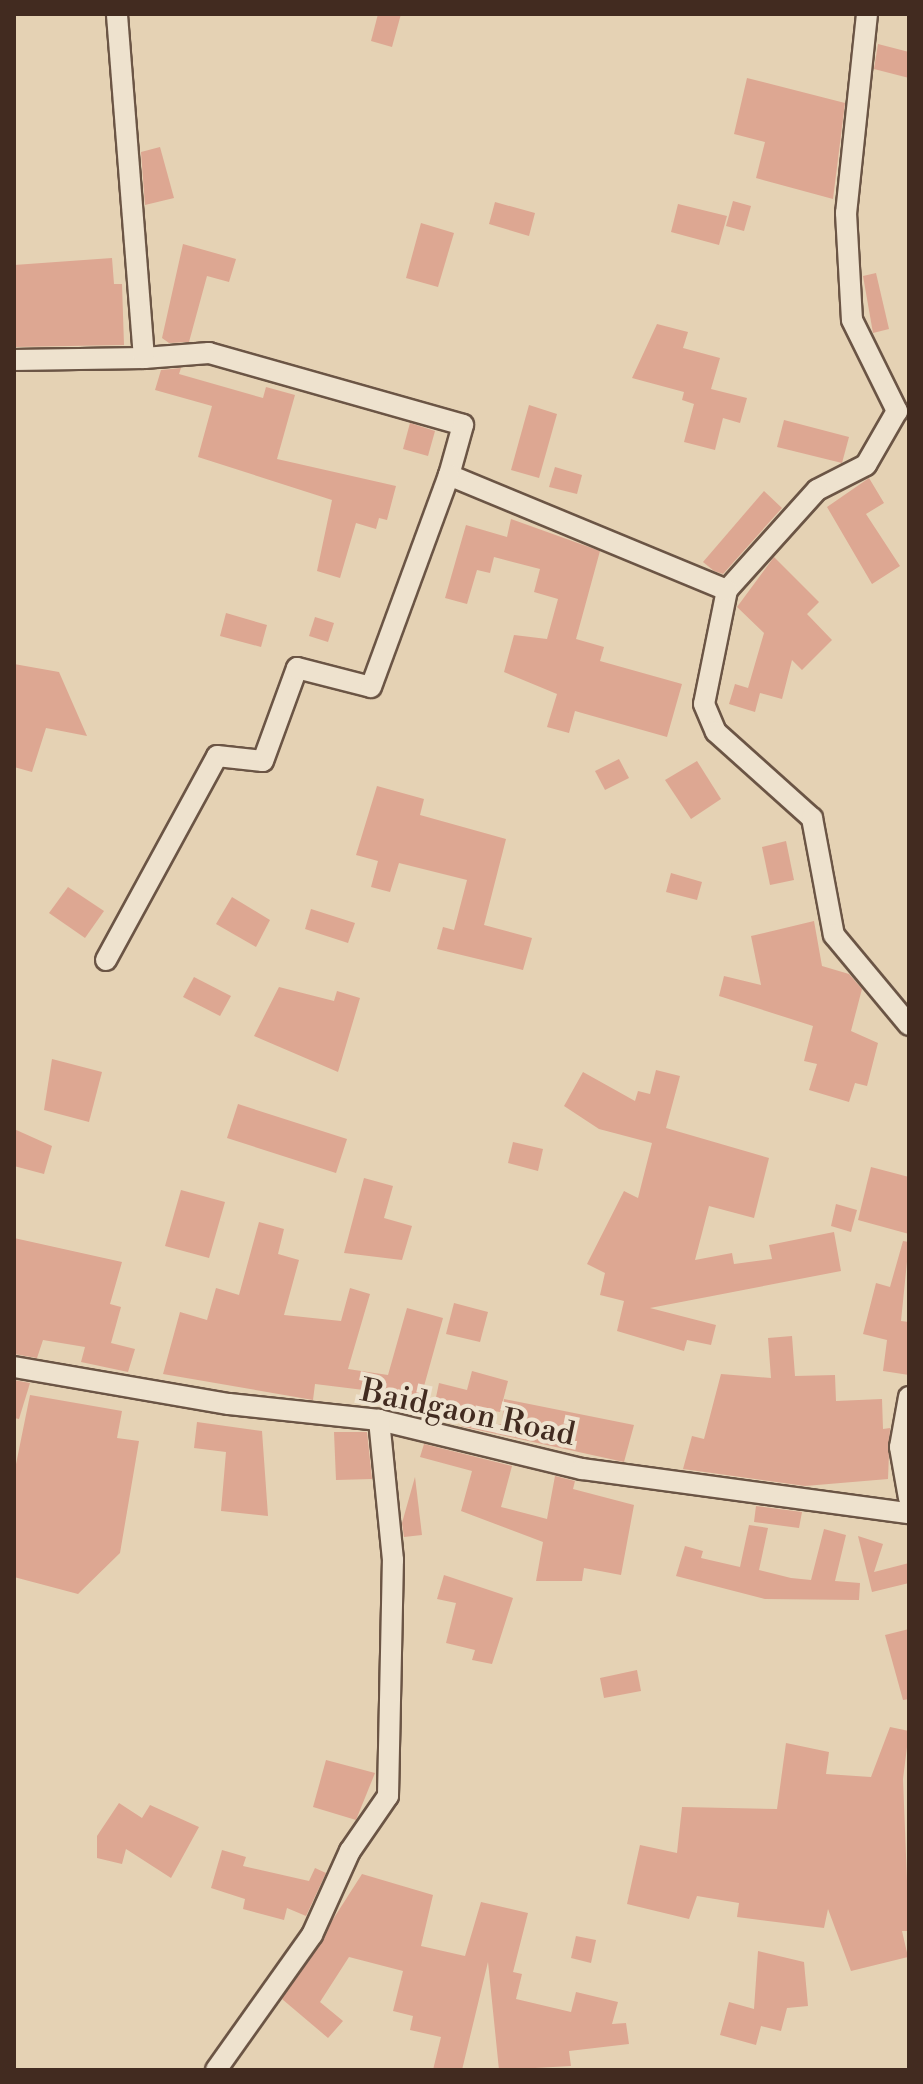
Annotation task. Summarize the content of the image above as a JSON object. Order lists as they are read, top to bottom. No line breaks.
{"streets":{"street":["Baidgaon Road"]}}
